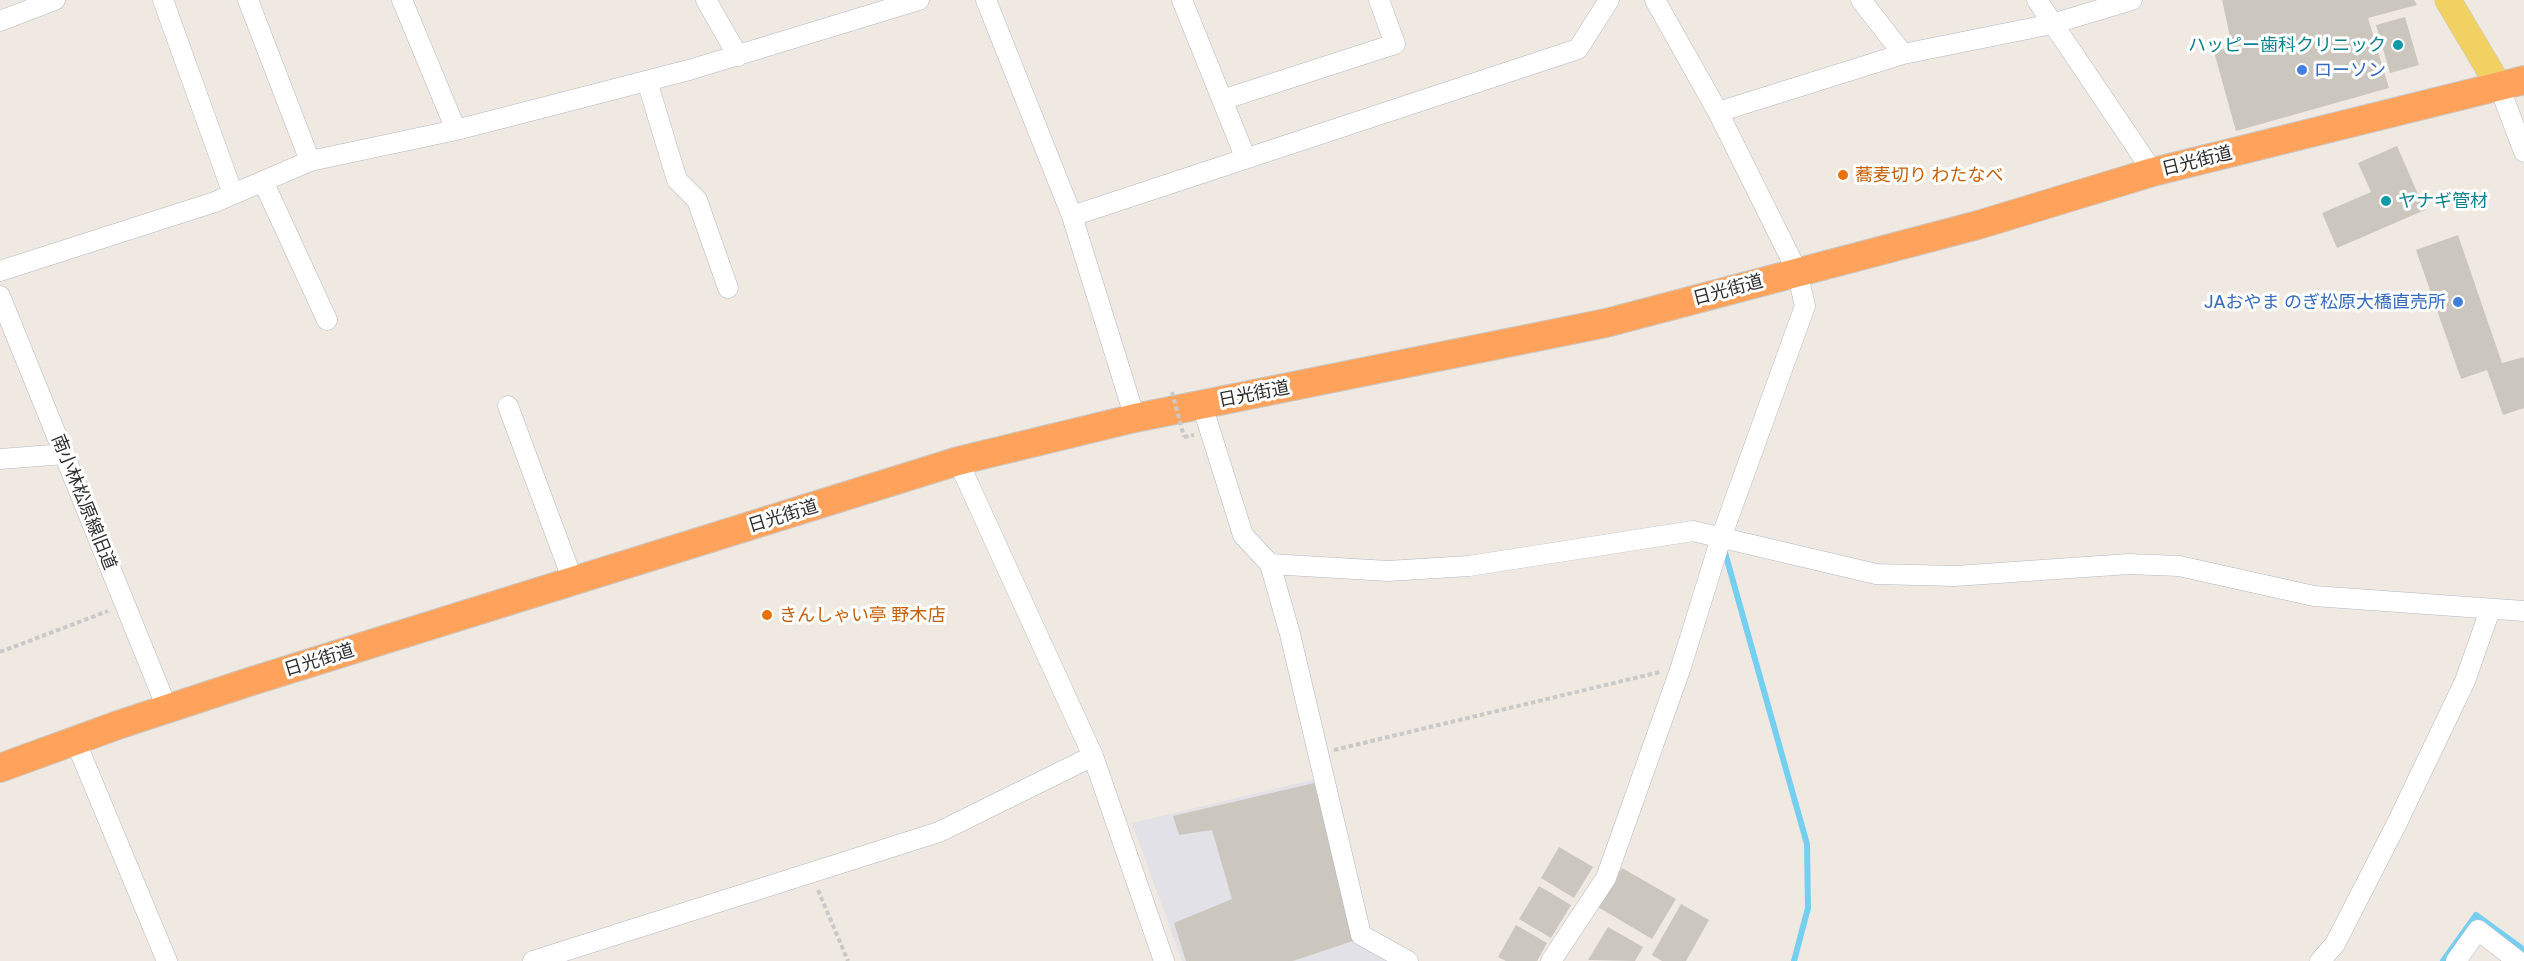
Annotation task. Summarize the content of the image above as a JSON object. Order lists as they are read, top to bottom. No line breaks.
{"streets":{"highway":["日光街道"],"street":["南小林松原線旧道"]},"crossings":[["日光街道","南小林松原線旧道"]],"places":["ハッピー歯科クリニック","ローソン","蕎麦切り わたなべ","ヤナギ管材","JAおやま のぎ松原大橋直売所","きんしゃい亭 野木店"]}
